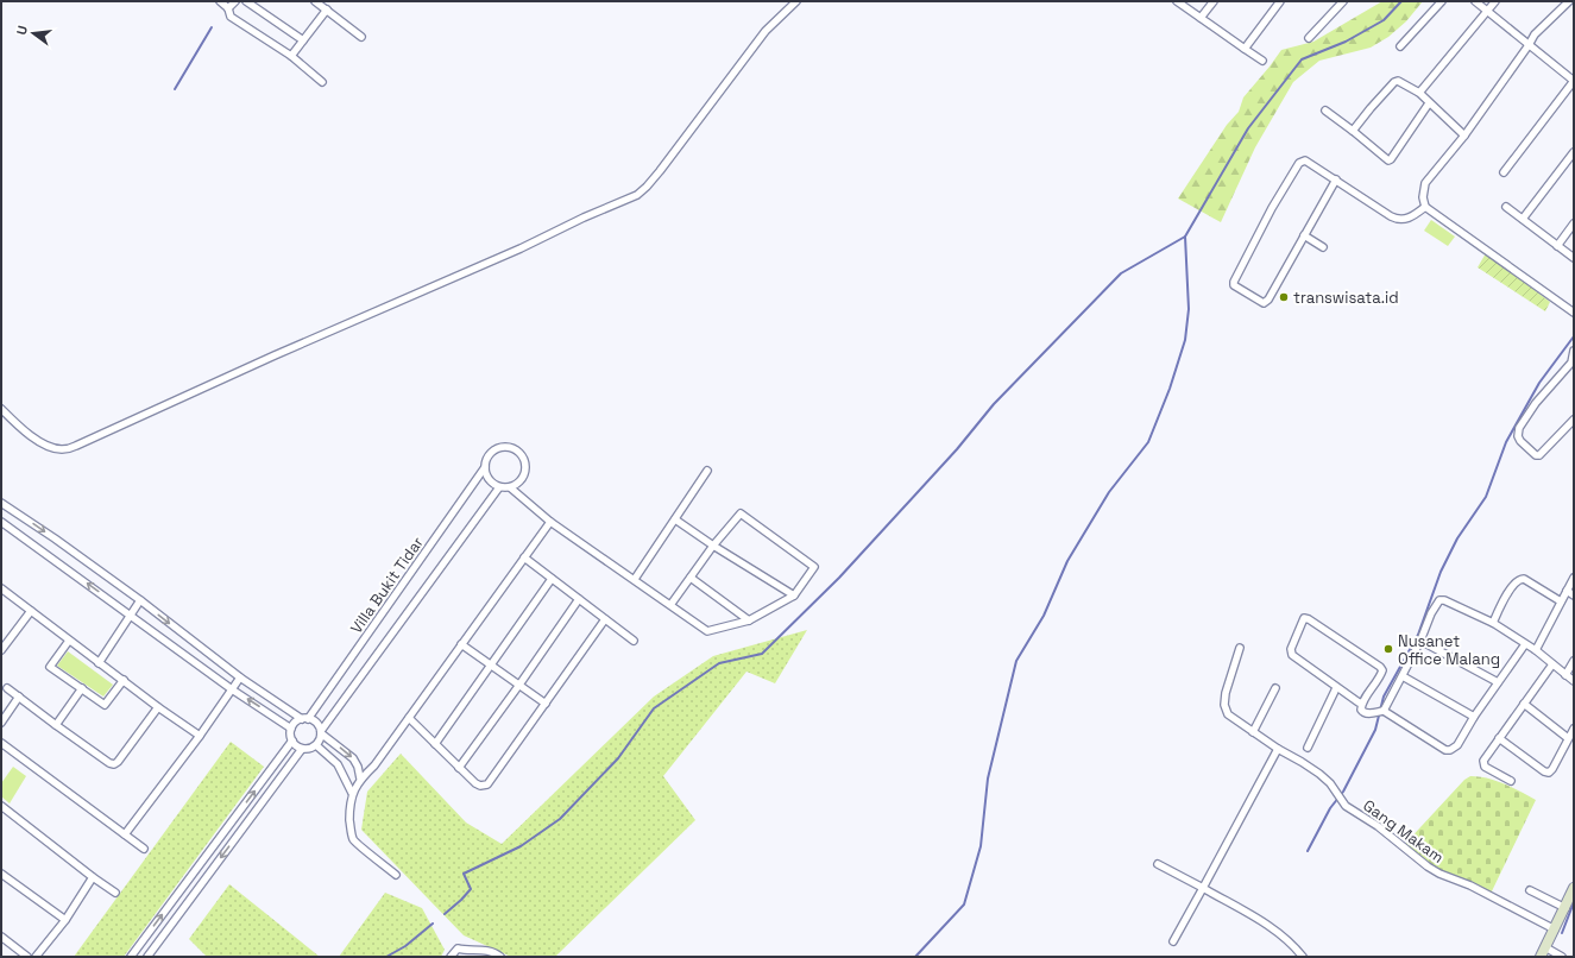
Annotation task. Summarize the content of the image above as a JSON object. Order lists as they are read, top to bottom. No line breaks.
{"streets":{"street":["Villa Bukit Tidar","Gang Makam"]},"places":["transwisata.id","Nusanet Office Malang"],"north":"left"}
